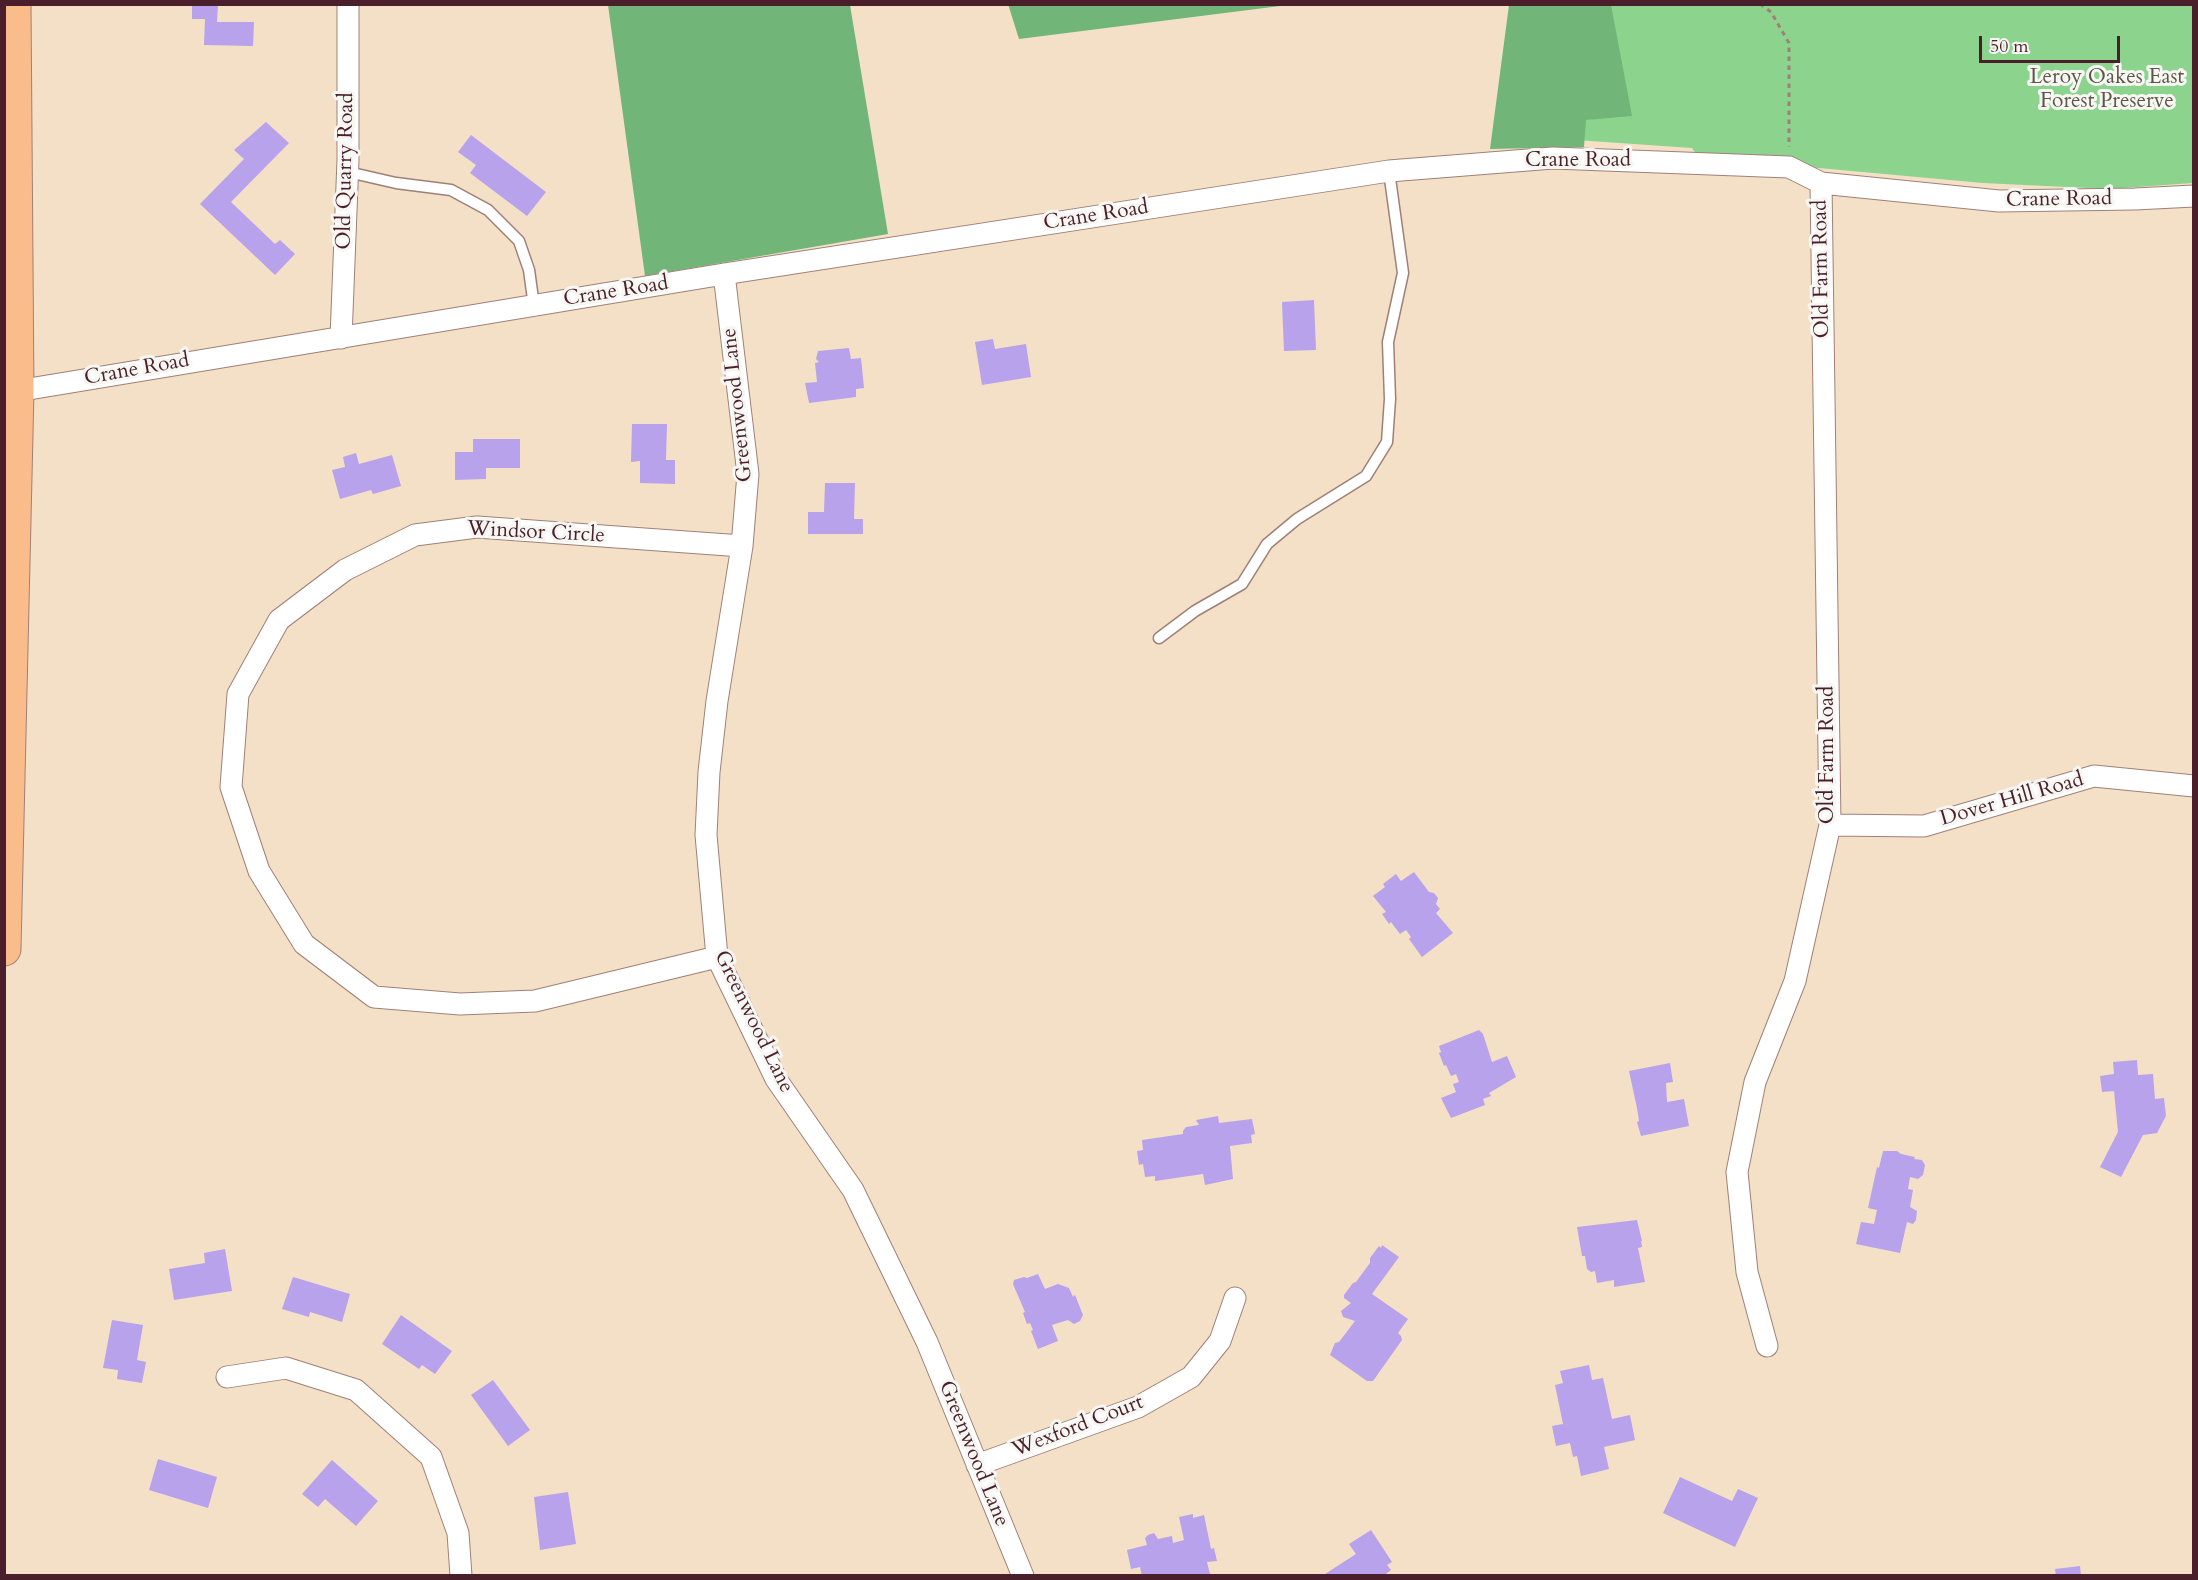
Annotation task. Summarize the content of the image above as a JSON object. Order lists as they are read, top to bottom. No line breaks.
{"streets":{"street":["Crane Road","Old Quarry Road","Old Farm Road","Greenwood Lane","Windsor Circle","Dover Hill Road","Wexford Court"]},"crossings":[["Crane Road","Old Quarry Road"],["Crane Road","Old Farm Road"],["Crane Road","Greenwood Lane"],["Old Farm Road","Dover Hill Road"],["Greenwood Lane","Windsor Circle"],["Greenwood Lane","Wexford Court"]],"parks":["Leroy Oakes East Forest Preserve"],"scale_bar":"50 m"}
